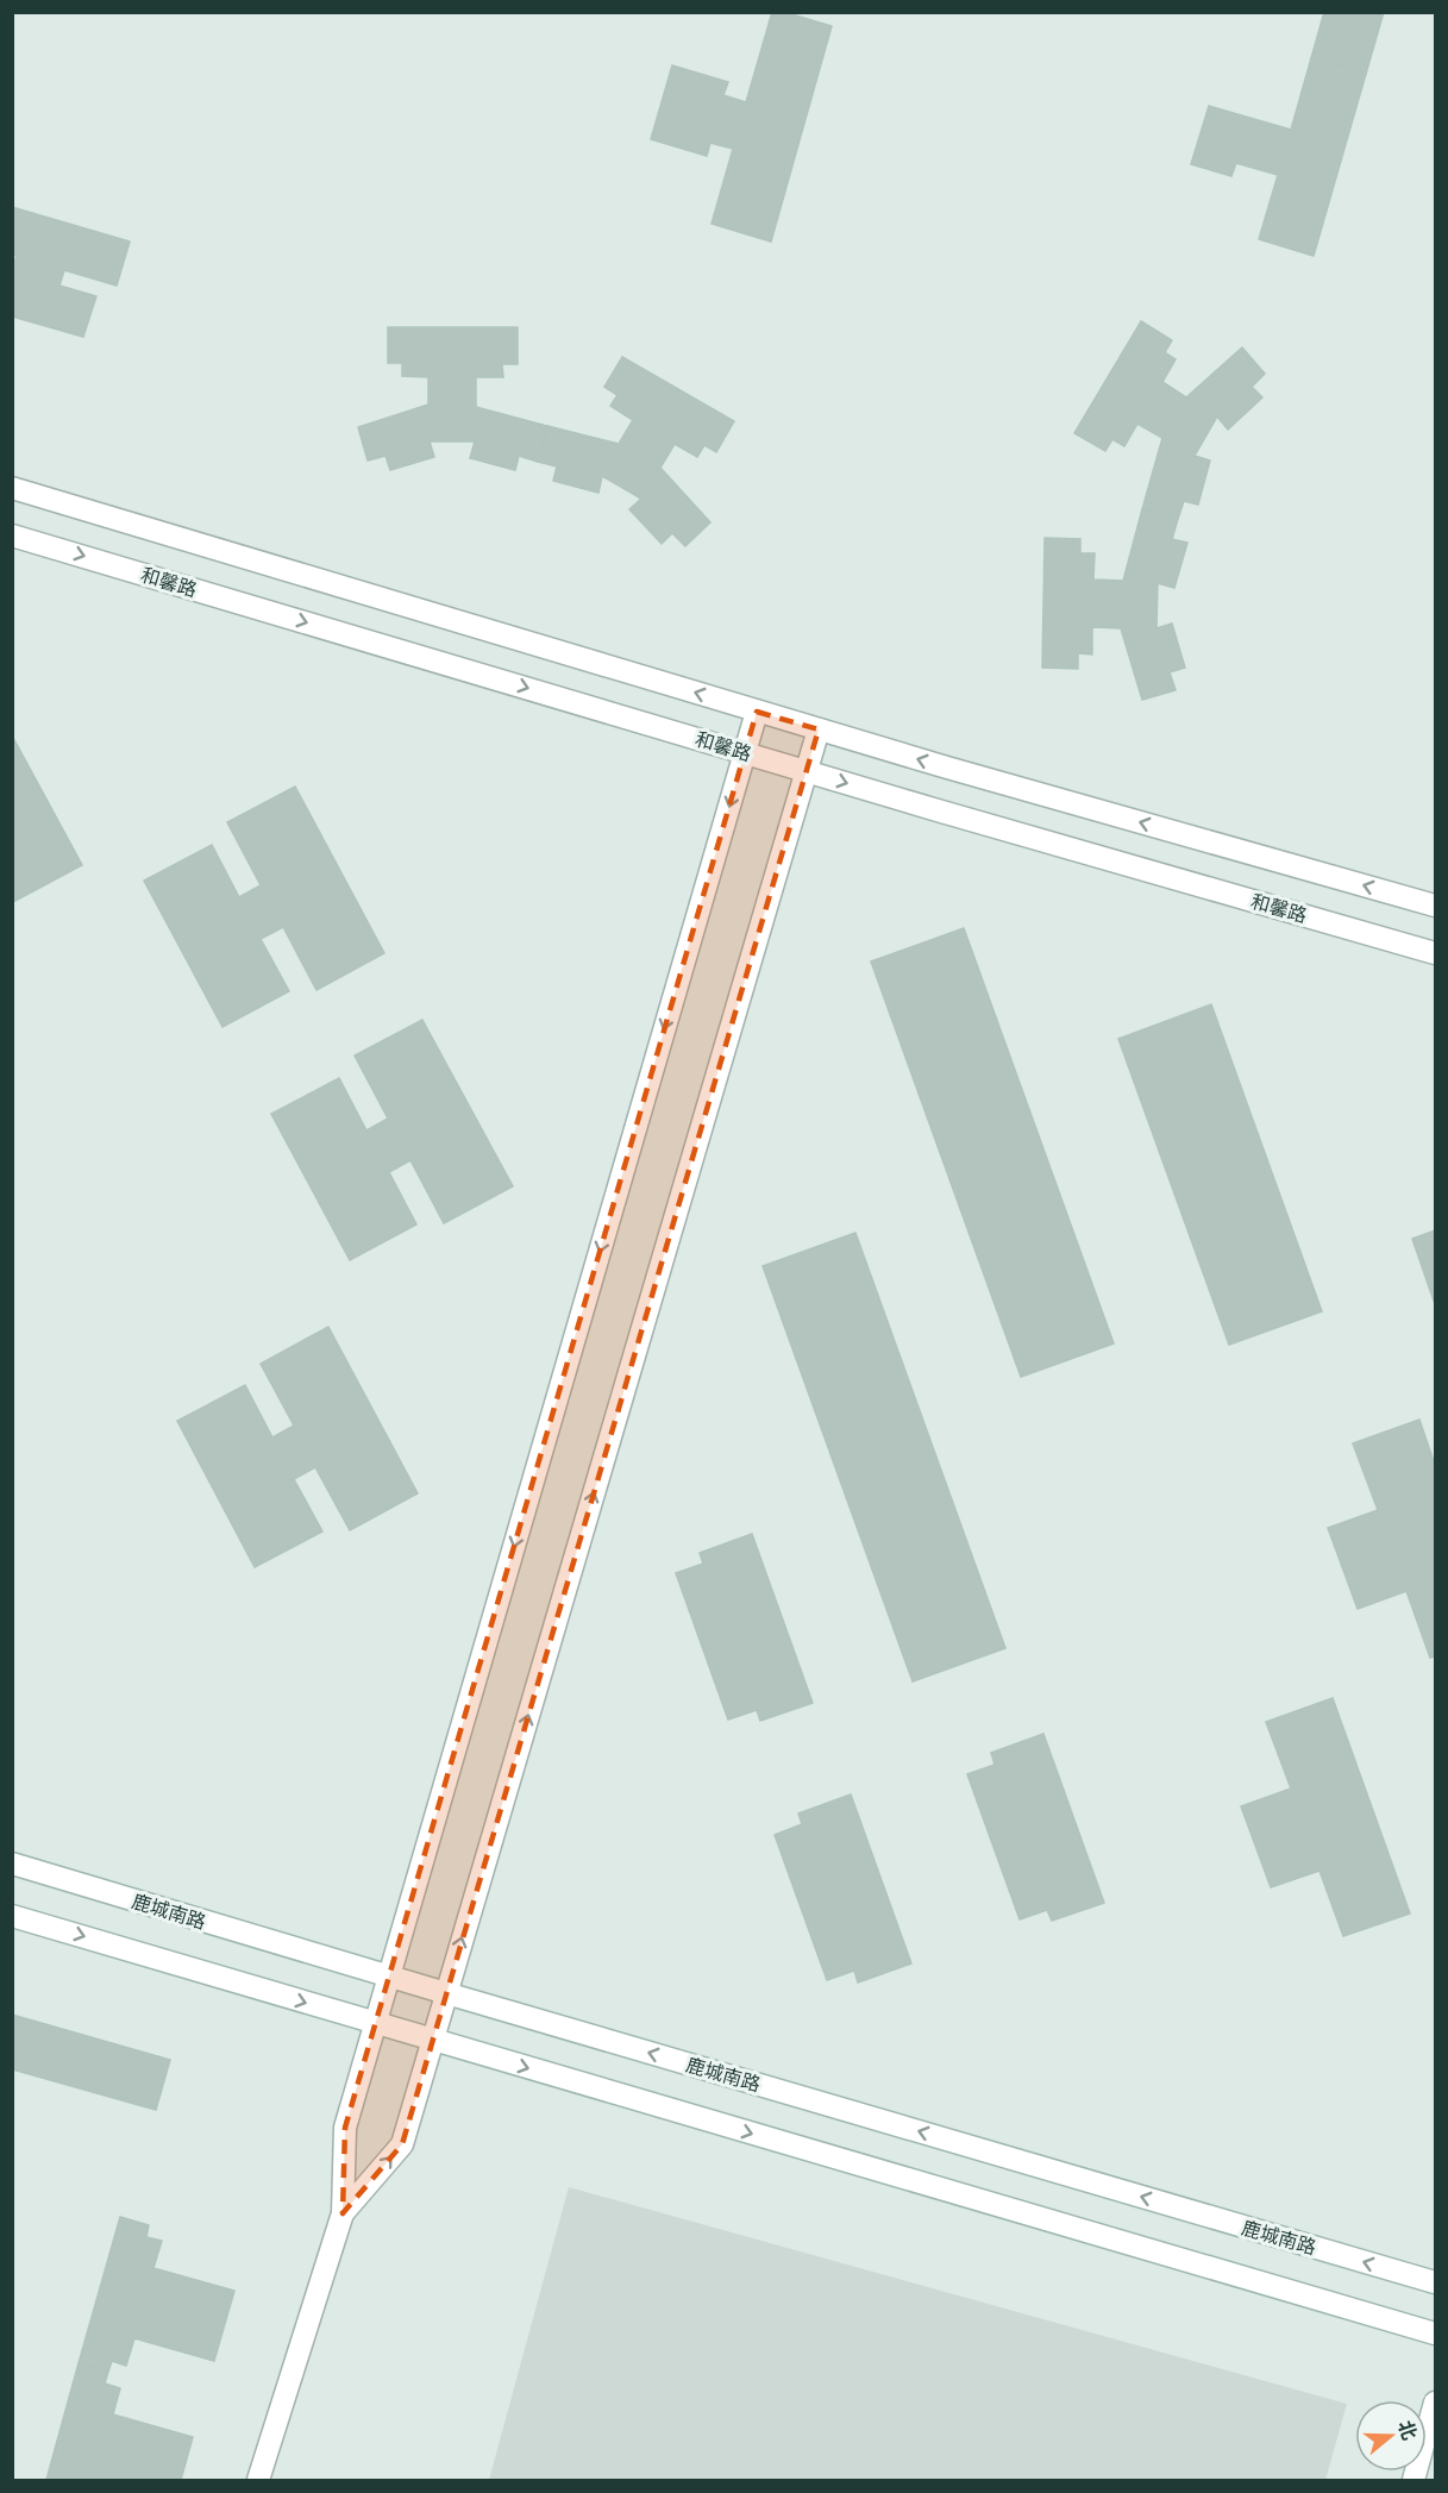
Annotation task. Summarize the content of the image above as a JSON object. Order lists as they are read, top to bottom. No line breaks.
{"streets":{"street":["和馨路","鹿城南路"]},"north":"right"}
